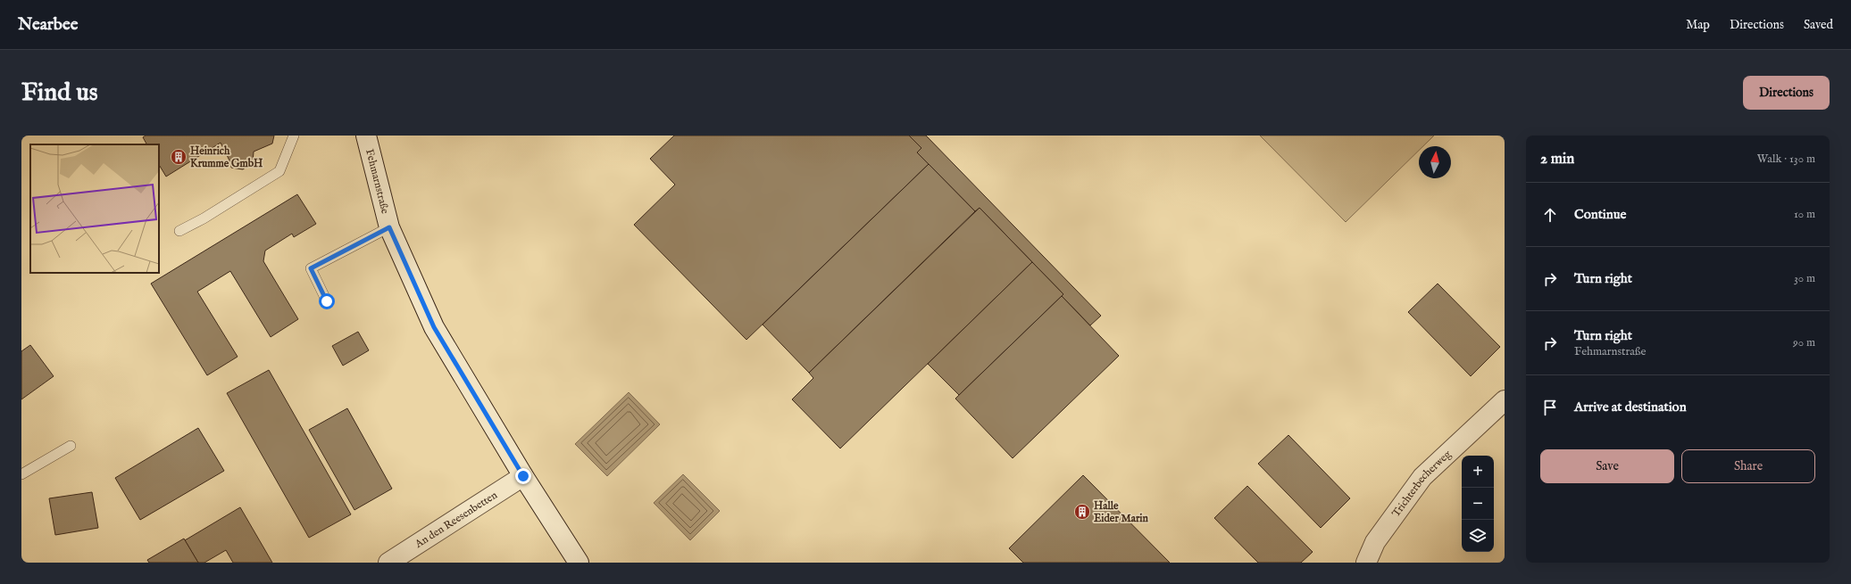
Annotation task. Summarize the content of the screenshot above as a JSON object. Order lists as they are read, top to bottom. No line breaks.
{"streets":{"street":["Fehmarnstraße","Trichterbecherweg","An den Reesenbetten"]},"crossings":[["Fehmarnstraße","An den Reesenbetten"]],"places":{"building":["Heinrich Krumme GmbH","Halle Eider Marin"]},"north":"top","page":{"header":"Nearbee","nav":["Map","Directions","Saved"],"buttons":["Directions",["Save","Share"]],"title":"Find us","heading":["2 min","Walk · 130 m"],"list":[["Continue","10 m"],["Turn right","30 m"],["Turn right","Fehmarnstraße","90 m"],"Arrive at destination"],"map_buttons":["+","−"]}}
